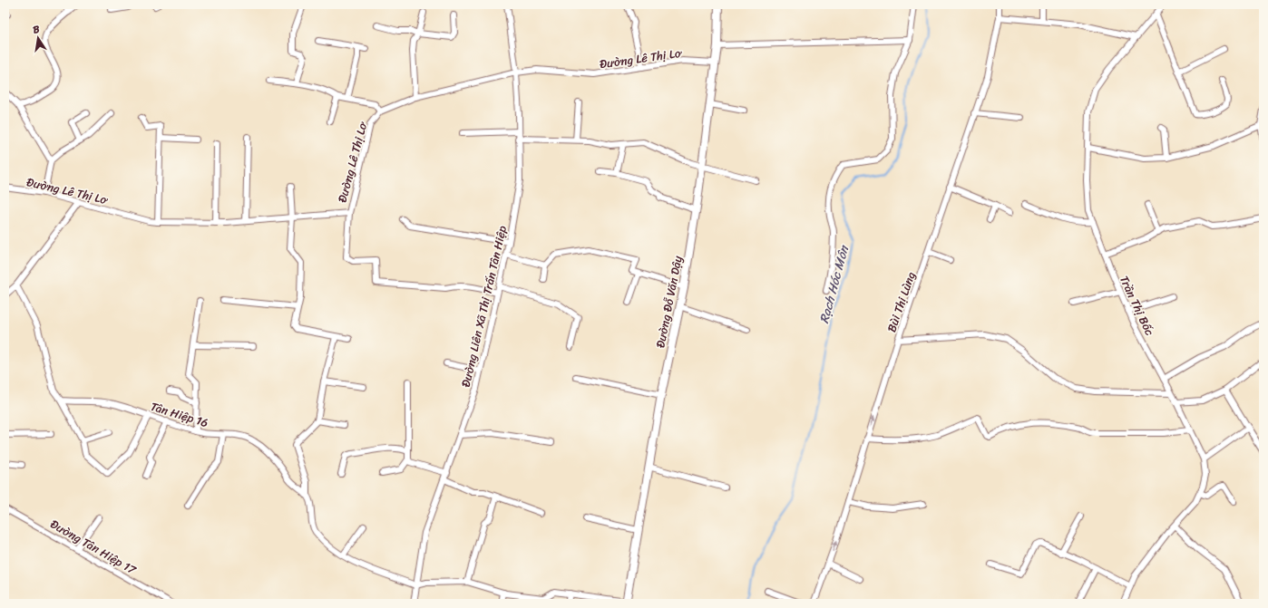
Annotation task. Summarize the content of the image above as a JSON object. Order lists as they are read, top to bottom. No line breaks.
{"streets":{"main road":["Đường Đỗ Văn Dậy"],"street":["Đường Lê Thị Lơ","Bùi Thị Lùng","Trần Thị Bốc","Đường Liên Xã Thị Trấn Tân Hiệp","Tân Hiệp 16","Đường Tân Hiệp 17"]},"crossings":[["Đường Lê Thị Lơ","Đường Đỗ Văn Dậy"],["Đường Lê Thị Lơ","Đường Liên Xã Thị Trấn Tân Hiệp"]],"water":["Rạch Hóc Môn"],"north":"top"}
